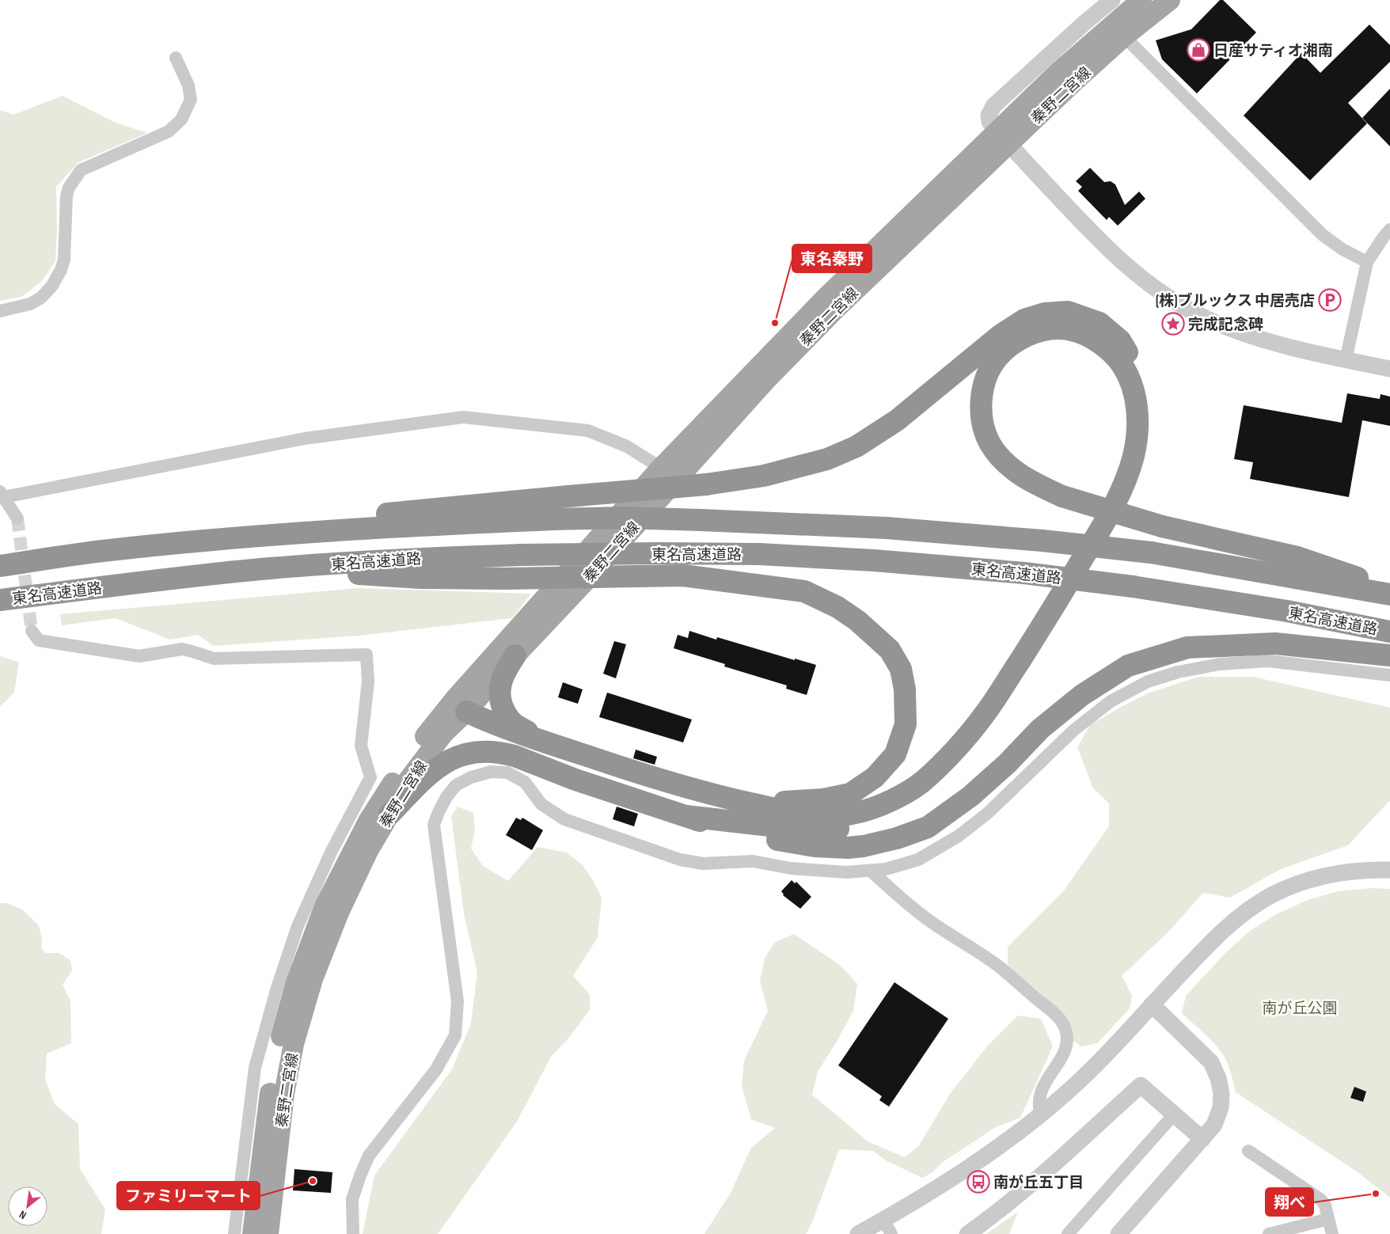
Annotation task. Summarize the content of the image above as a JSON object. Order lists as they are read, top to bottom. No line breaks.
{"streets":{"highway":["東名高速道路"],"main road":["秦野二宮線"]},"parks":["南が丘公園"],"places":{"shop":["日産サティオ湘南"],"parking":["(株)ブルックス 中居売店"],"other":["東名秦野","ファミリーマート","翔べ"],"place":["完成記念碑"],"bus stop":["南が丘五丁目"]},"north":"bottom left"}
